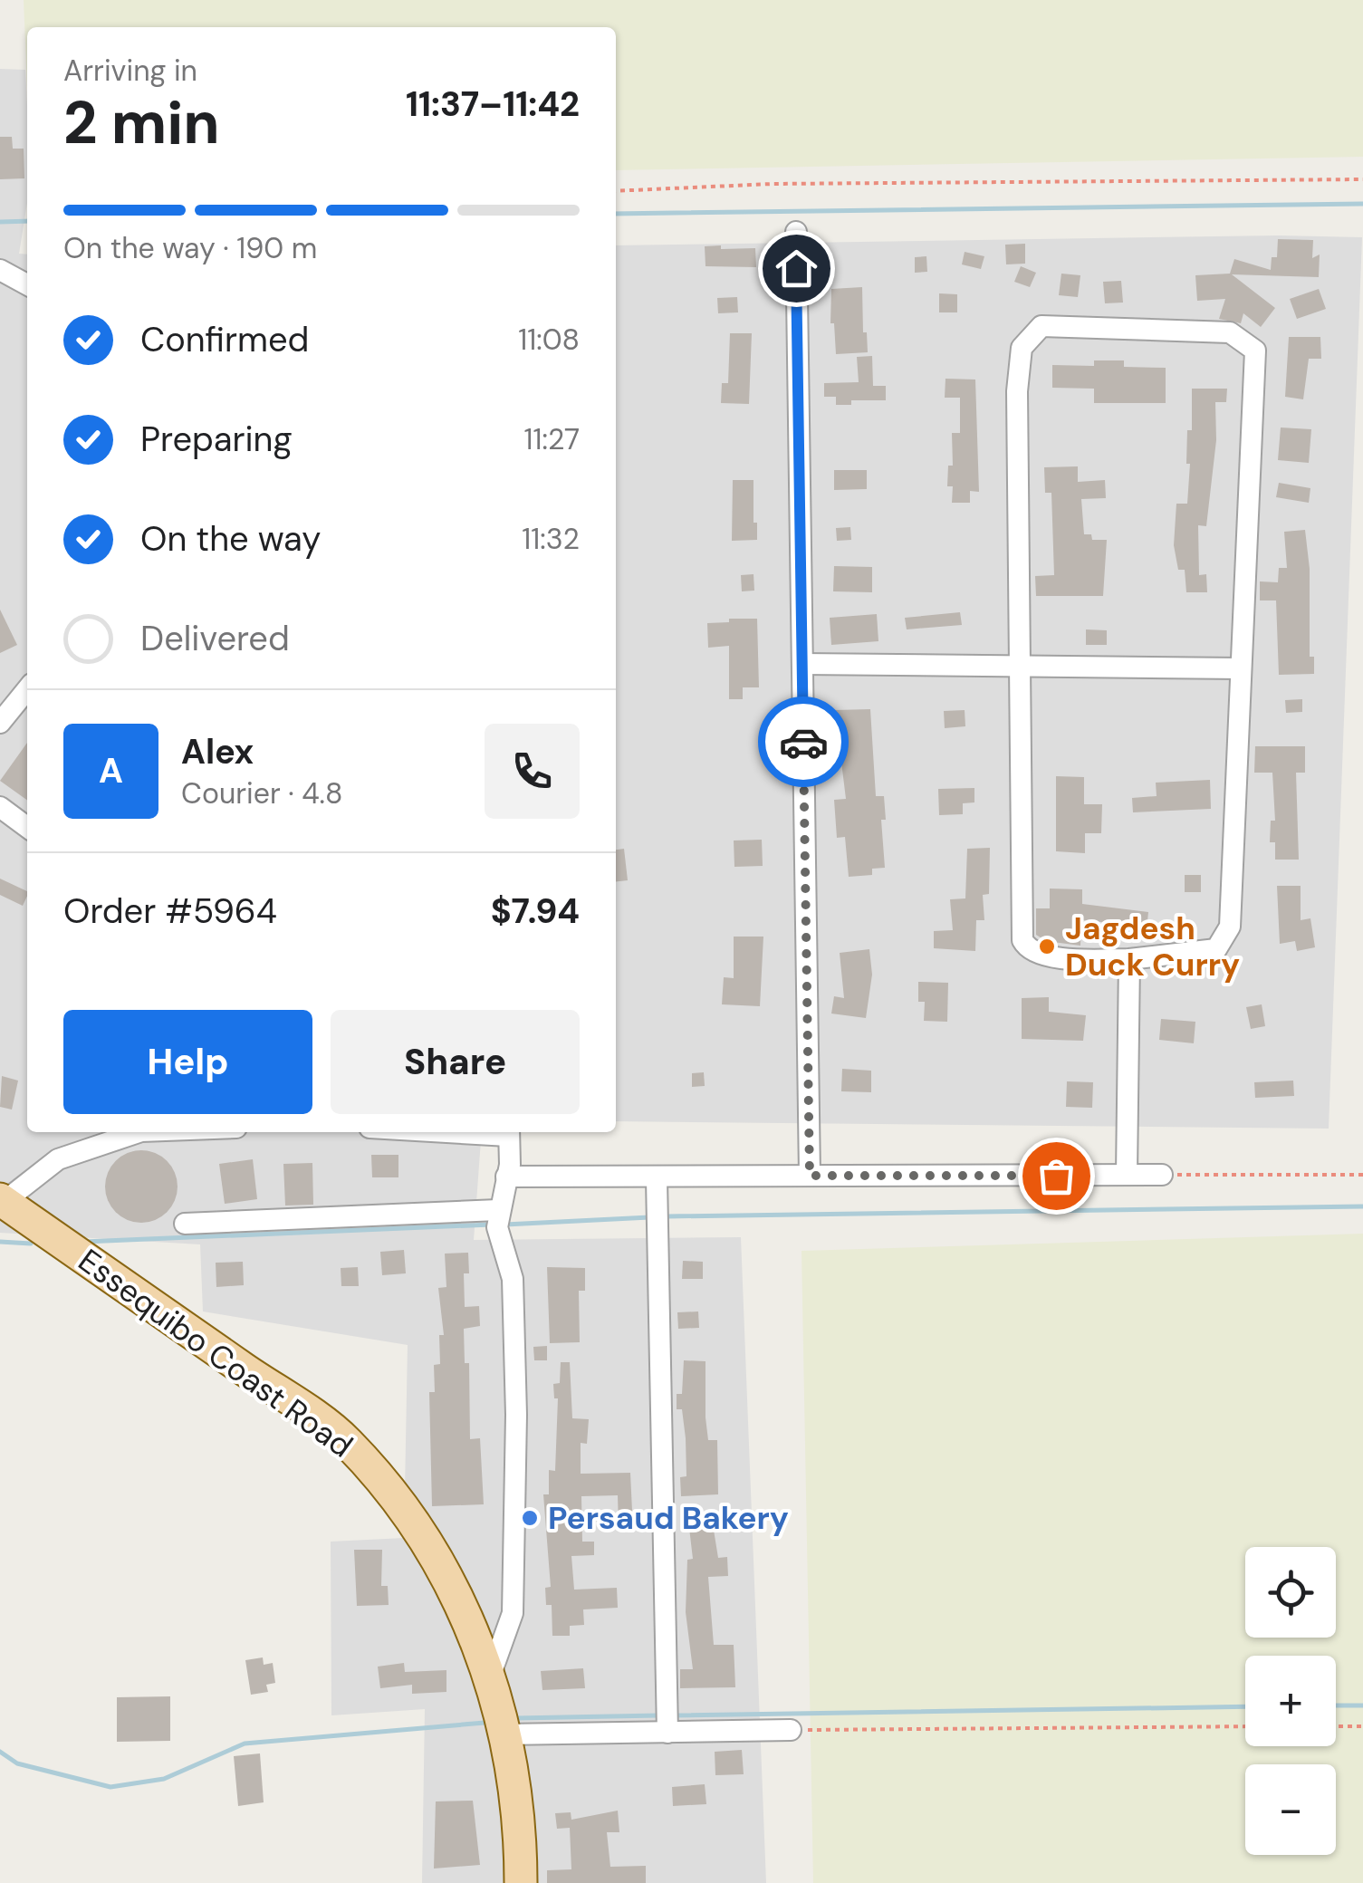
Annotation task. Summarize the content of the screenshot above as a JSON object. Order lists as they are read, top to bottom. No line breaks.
{"streets":{"main road":["Essequibo Coast Road"]},"places":["Jagdesh Duck Curry","Persaud Bakery"],"page":{"heading":["2 min","Arriving in","11:37–11:42"],"panel":["Alex","Courier · 4.8","Order #5964","$7.94"],"bar":"On the way · 190 m","list":[["Confirmed","11:08"],["Preparing","11:27"],["On the way","11:32"],"Delivered"],"round":"A","buttons":["Help","Share"],"map_buttons":["+","−"]}}
